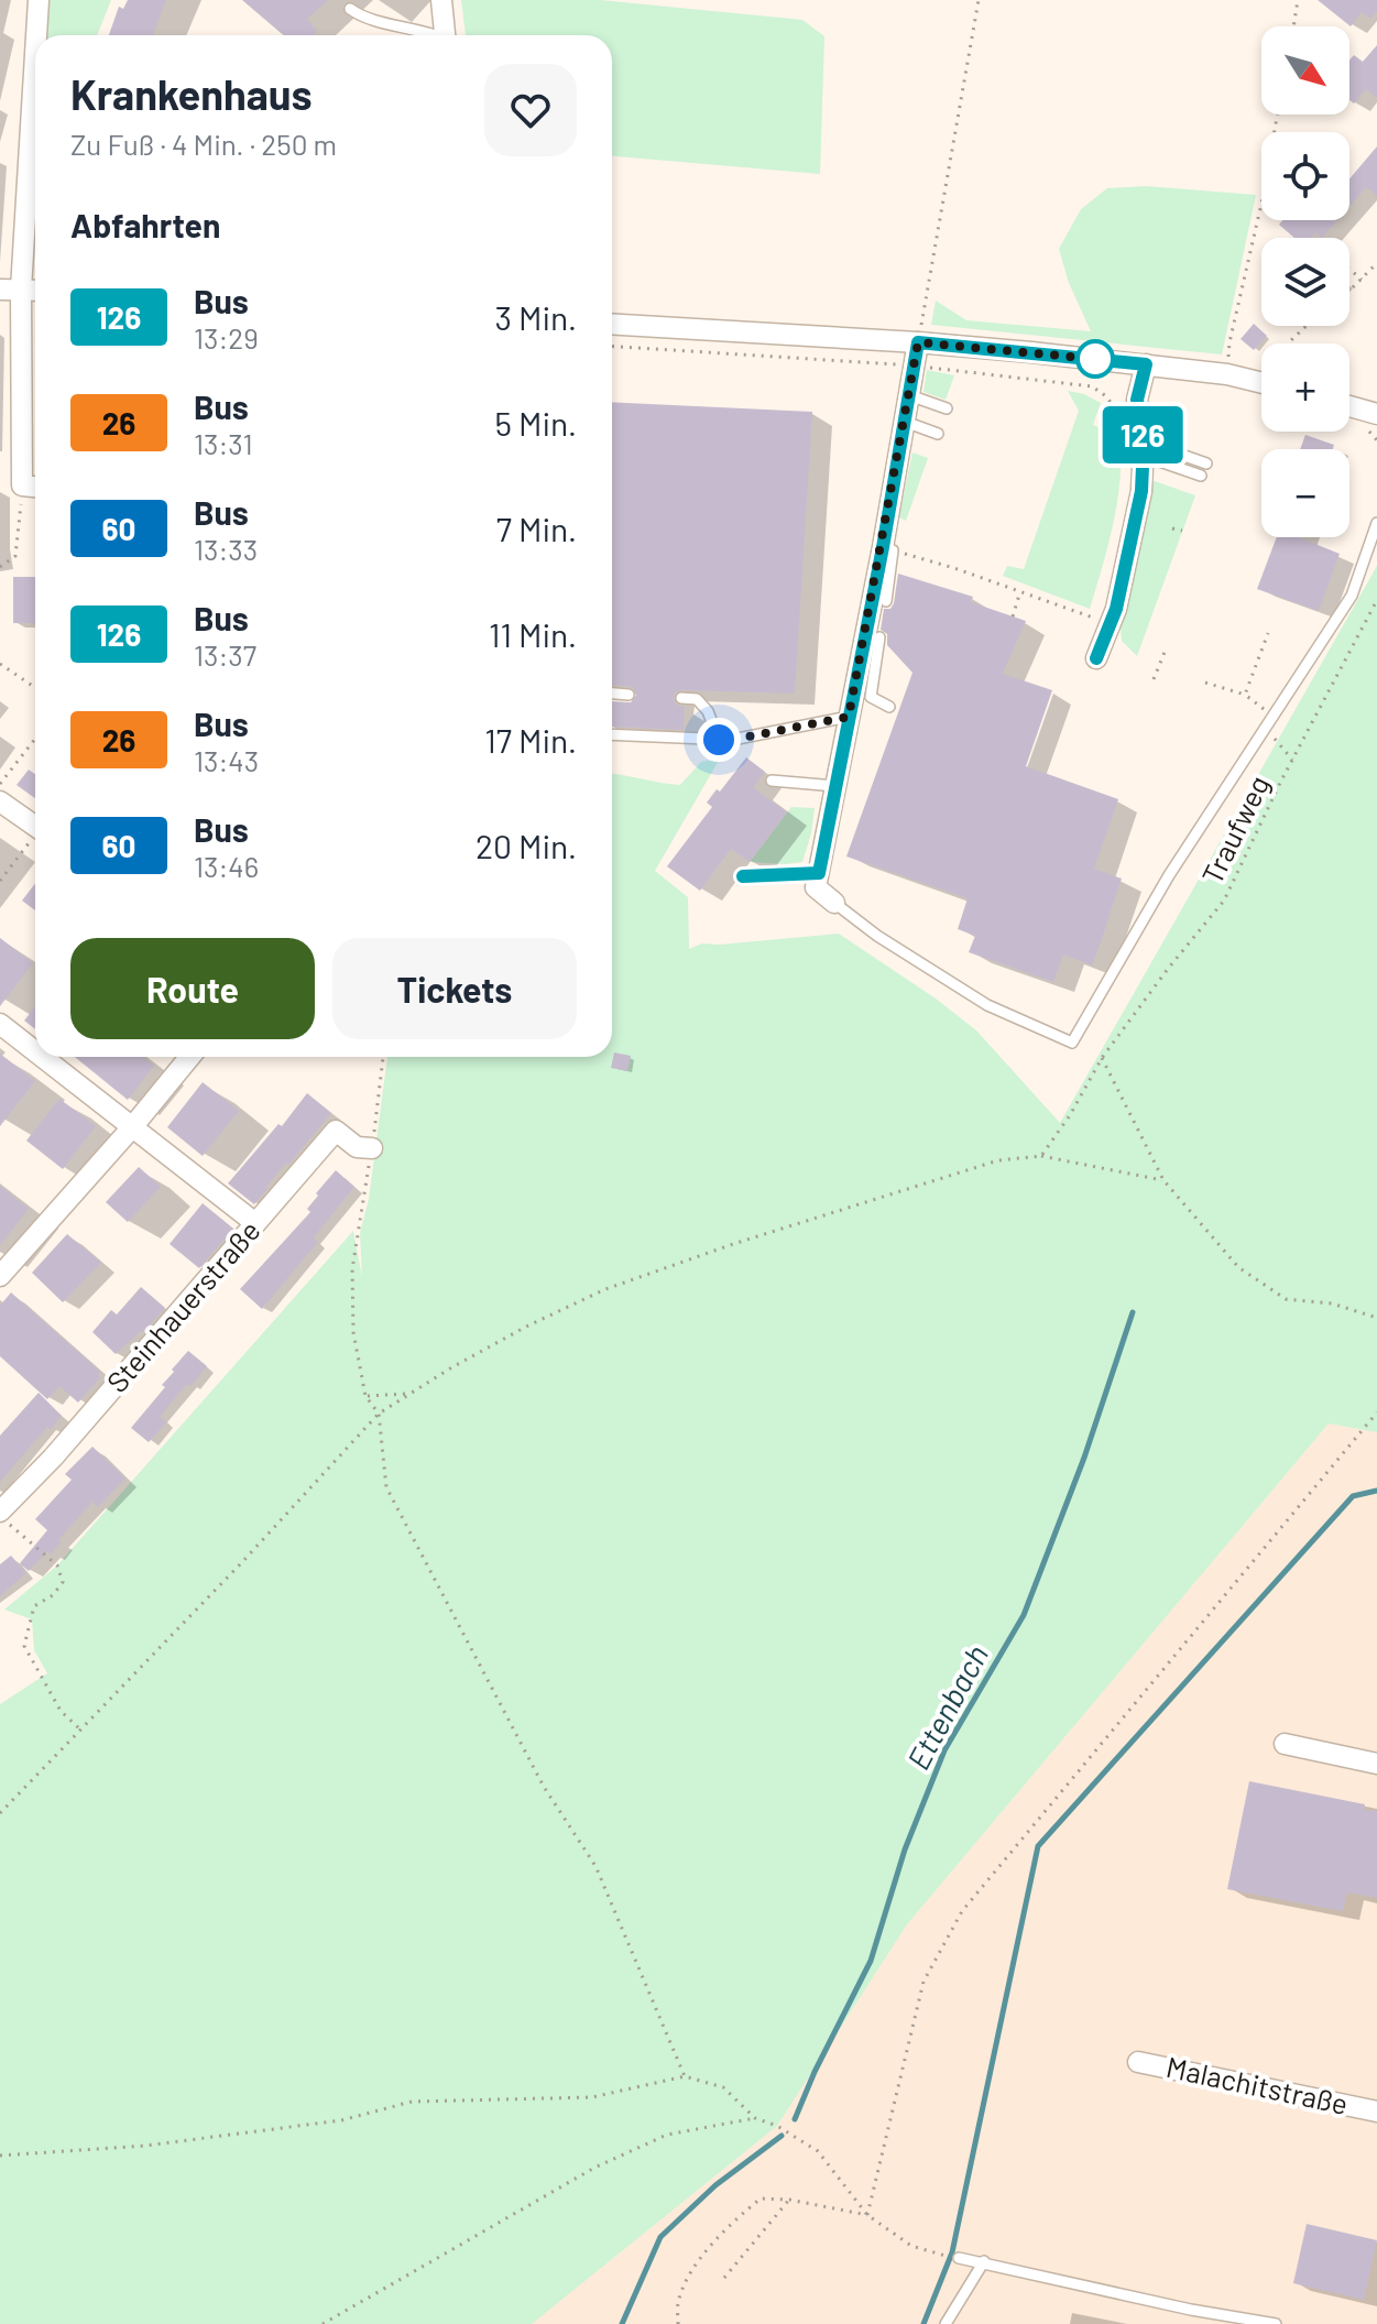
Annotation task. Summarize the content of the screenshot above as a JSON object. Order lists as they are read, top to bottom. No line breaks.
{"streets":{"street":["Steinhauerstraße","Malachitstraße"],"path":["Traufweg"]},"water":["Ettenbach"],"lines":["bus line 126"],"north":"bottom right","page":{"on_map":"126","map_buttons":["+","−"],"heading":[["Krankenhaus","Zu Fuß · 4 Min. · 250 m"],"Abfahrten"],"list":[{"mark":"126","name":"Bus","note":"13:29","value":"3 Min."},{"mark":"26","name":"Bus","note":"13:31","value":"5 Min."},{"mark":"60","name":"Bus","note":"13:33","value":"7 Min."},{"mark":"126","name":"Bus","note":"13:37","value":"11 Min."},{"mark":"26","name":"Bus","note":"13:43","value":"17 Min."},{"mark":"60","name":"Bus","note":"13:46","value":"20 Min."}],"buttons":["Route","Tickets"]}}
